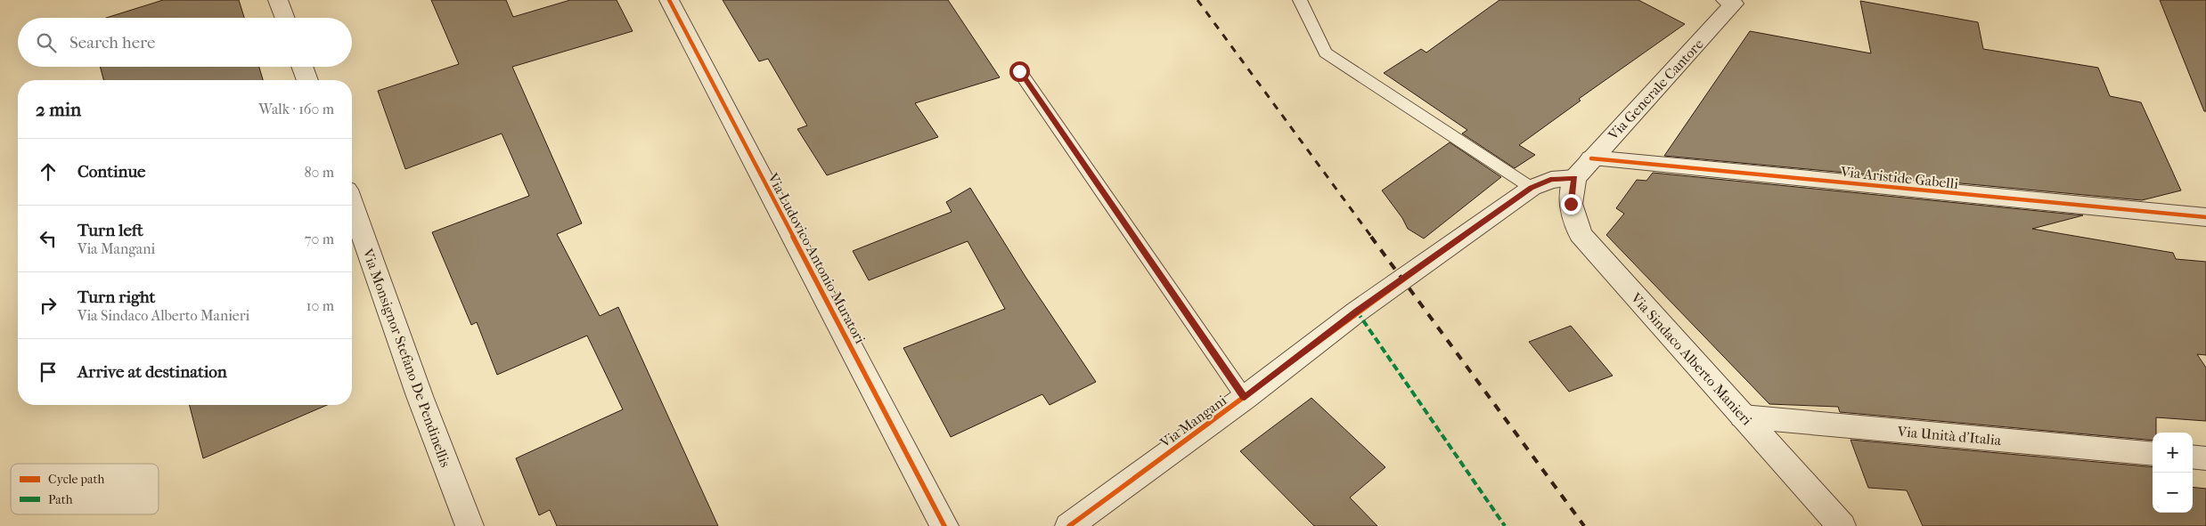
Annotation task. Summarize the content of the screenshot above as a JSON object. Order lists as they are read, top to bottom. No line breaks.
{"streets":{"street":["Via Generale Cantore","Via Aristide Gabelli","Via Ludovico Antonio Muratori","Via Monsignor Stefano De Pendinellis","Via Sindaco Alberto Manieri","Via Mangani","Via Unità d'Italia"]},"crossings":[["Via Generale Cantore","Via Aristide Gabelli"],["Via Generale Cantore","Via Sindaco Alberto Manieri"],["Via Generale Cantore","Via Mangani"],["Via Sindaco Alberto Manieri","Via Mangani"],["Via Sindaco Alberto Manieri","Via Unità d'Italia"]],"legend":["Cycle path","Path"],"page":{"search":"Search here","heading":["2 min","Walk · 160 m"],"list":[["Continue","80 m"],["Turn left","Via Mangani","70 m"],["Turn right","Via Sindaco Alberto Manieri","10 m"],"Arrive at destination"],"map_buttons":["+","−"]}}
